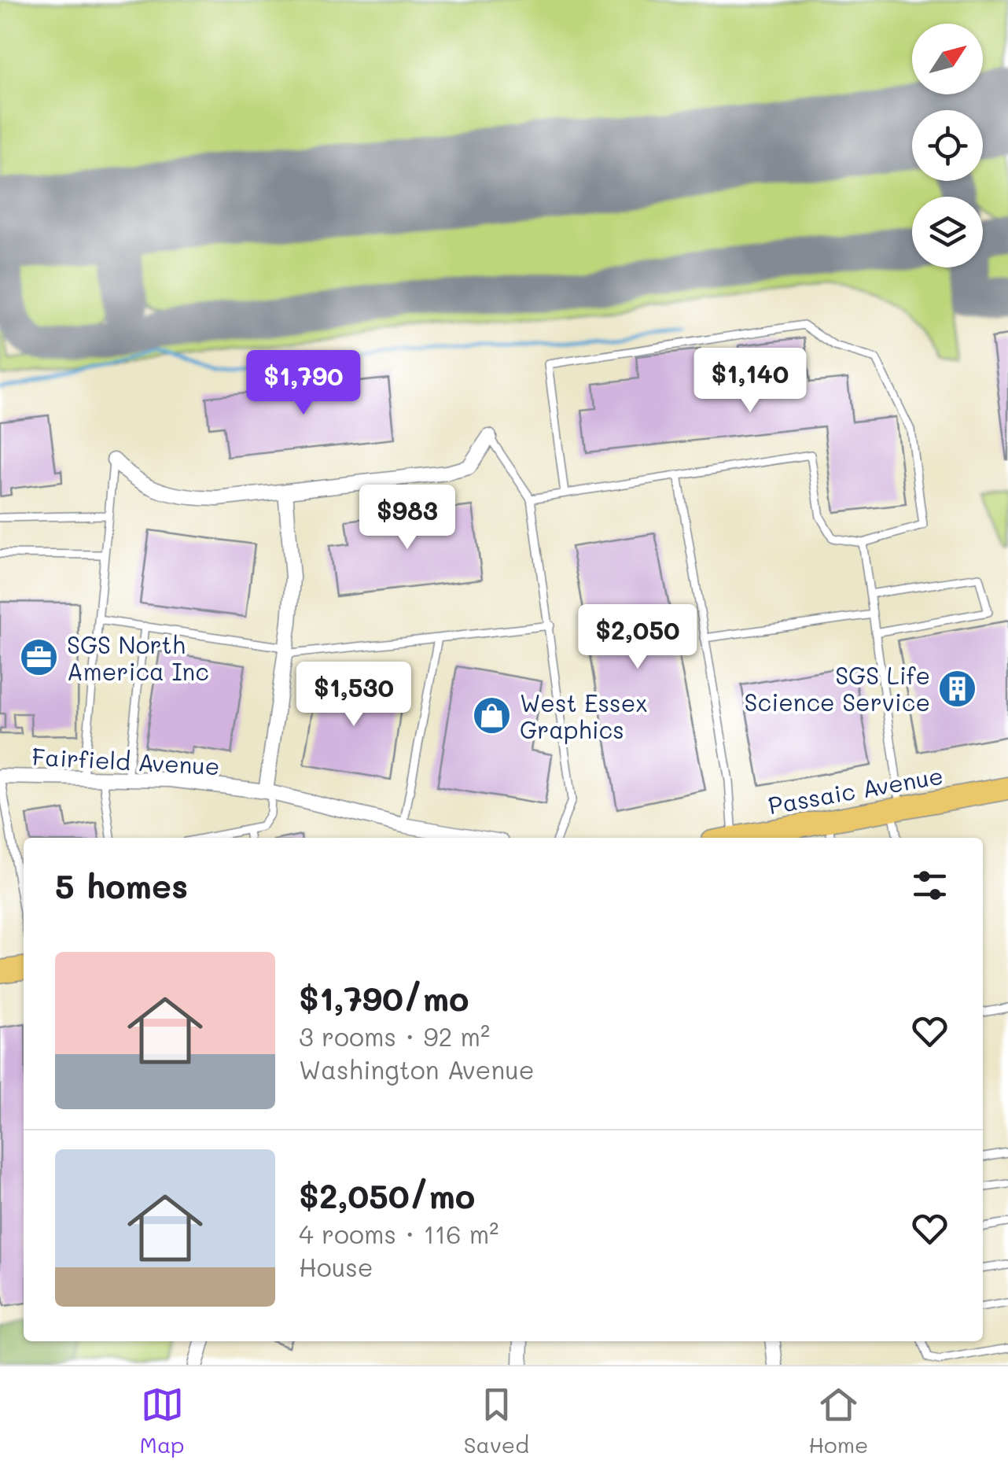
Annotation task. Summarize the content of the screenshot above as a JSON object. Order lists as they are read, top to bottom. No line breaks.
{"streets":{"main road":["Passaic Avenue"],"street":["Fairfield Avenue"]},"places":{"office":["SGS North America Inc"],"building":["SGS Life Science Service"],"shop":["West Essex Graphics"]},"north":"top right","page":{"price":["$1,140","$1,790","$983","$2,050","$1,530"],"heading":"5 homes","list":[{"name":"$1,790/mo","note":"3 rooms · 92 m² · Washington Avenue"},{"name":"$2,050/mo","note":"4 rooms · 116 m² · House"}],"tabs":["Map","Saved","Home"]}}
